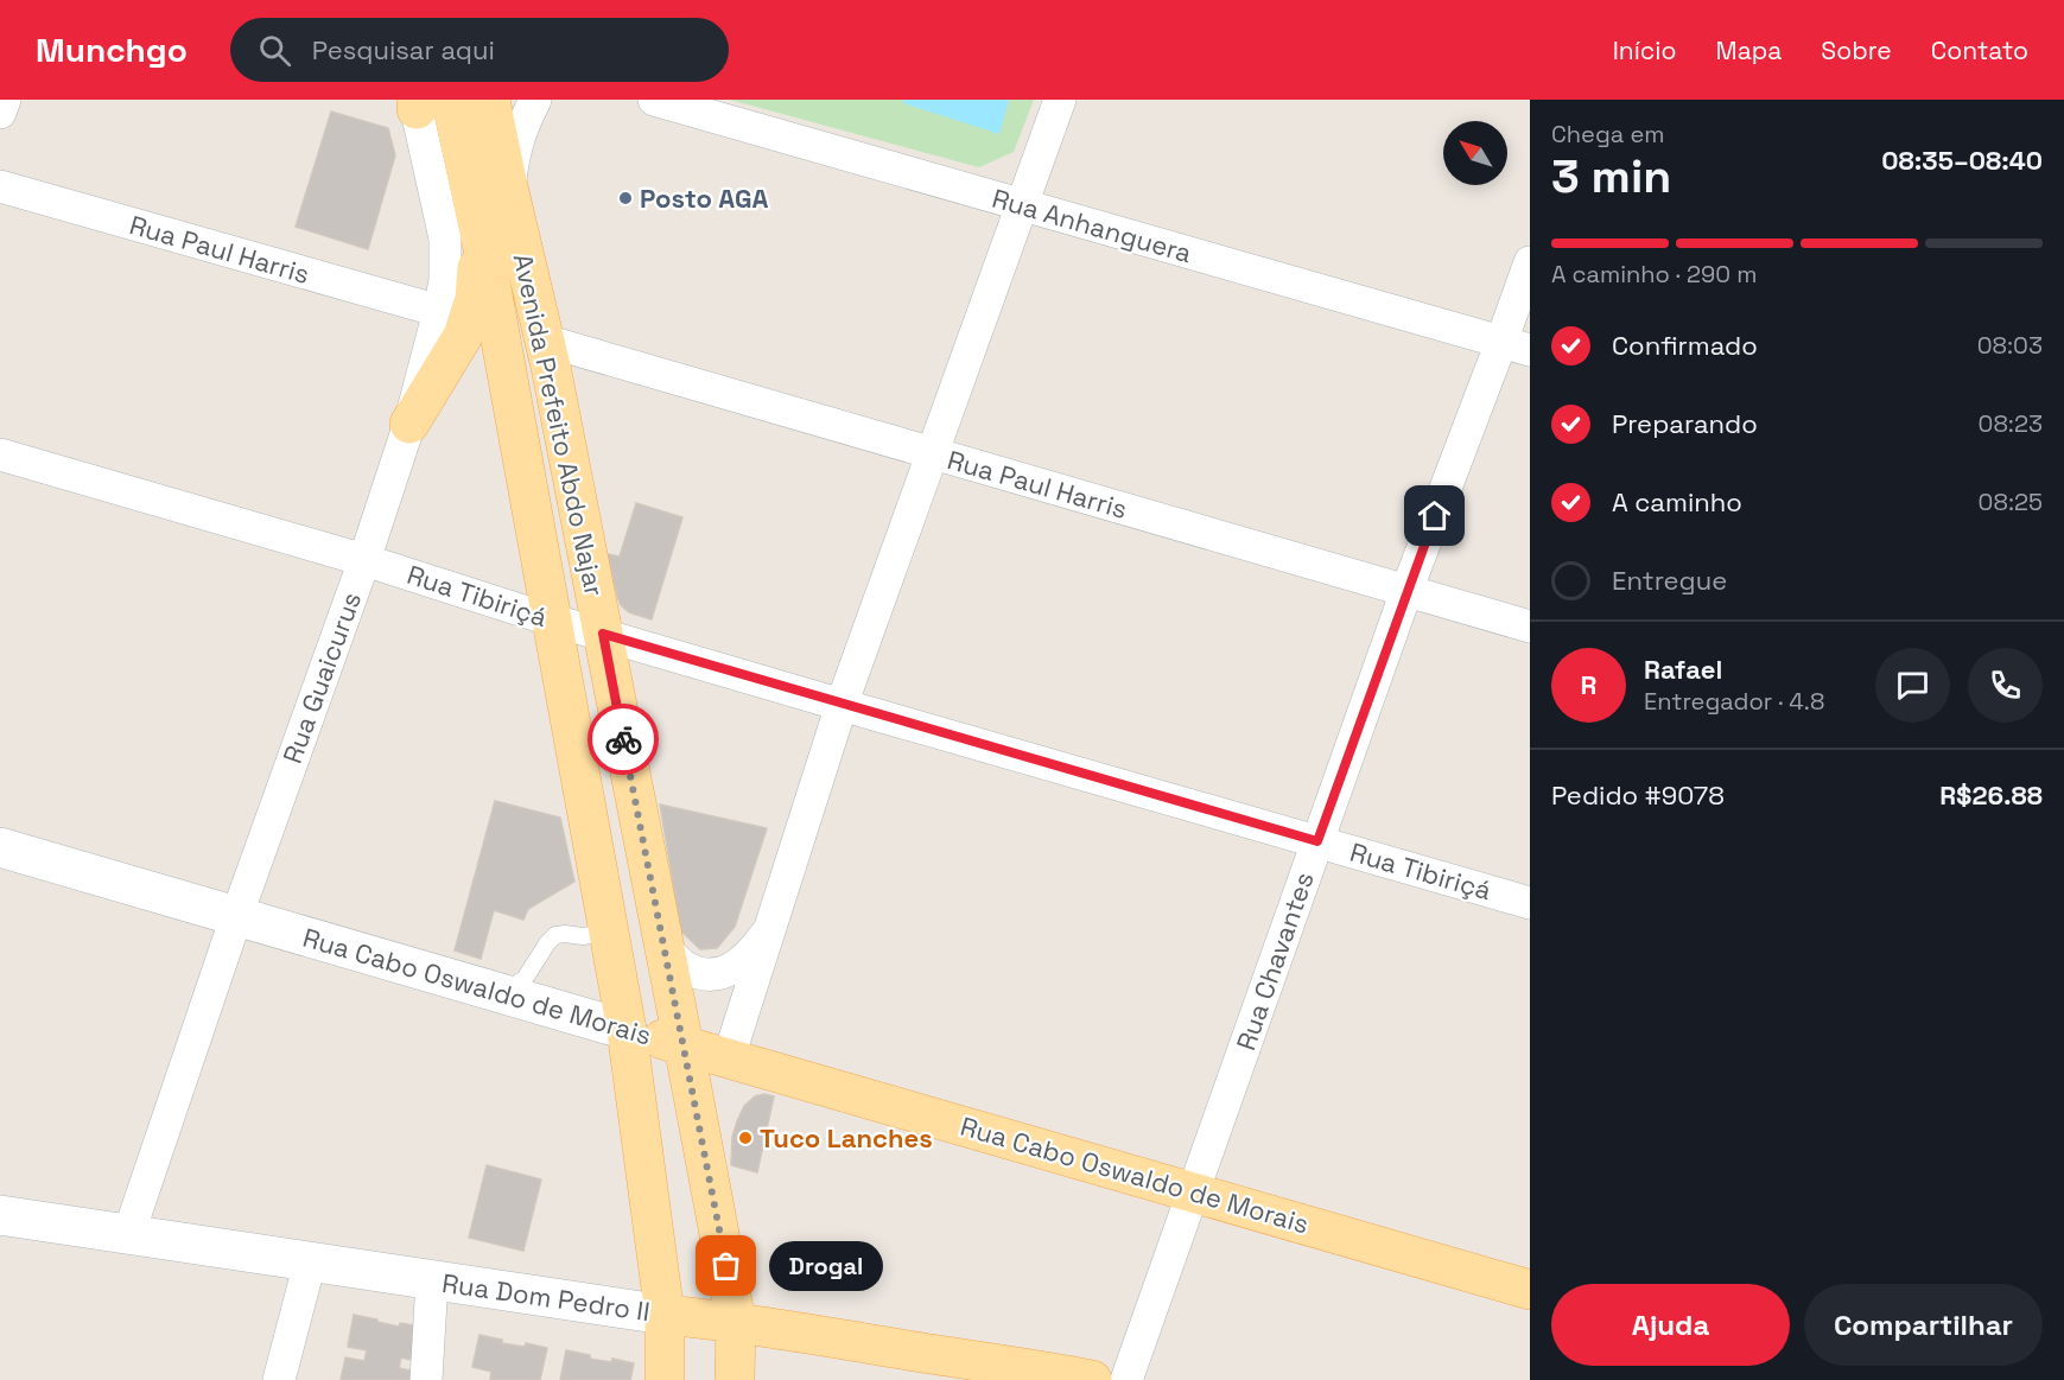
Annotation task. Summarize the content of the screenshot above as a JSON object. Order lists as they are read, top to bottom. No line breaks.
{"streets":{"main road":["Avenida Prefeito Abdo Najar","Rua Cabo Oswaldo de Morais","Rua Dom Pedro II"],"street":["Rua Anhanguera","Rua Paul Harris","Rua Tibiriçá","Rua Guaicurus","Rua Chavantes"]},"crossings":[["Rua Anhanguera","Rua Chavantes"],["Rua Paul Harris","Avenida Prefeito Abdo Najar"],["Rua Paul Harris","Rua Guaicurus"],["Rua Paul Harris","Rua Chavantes"],["Avenida Prefeito Abdo Najar","Rua Tibiriçá"],["Avenida Prefeito Abdo Najar","Rua Guaicurus"],["Avenida Prefeito Abdo Najar","Rua Cabo Oswaldo de Morais"],["Avenida Prefeito Abdo Najar","Rua Dom Pedro II"],["Rua Tibiriçá","Rua Guaicurus"],["Rua Tibiriçá","Rua Chavantes"],["Rua Guaicurus","Rua Cabo Oswaldo de Morais"],["Rua Guaicurus","Rua Dom Pedro II"],["Rua Chavantes","Rua Cabo Oswaldo de Morais"]],"places":["Posto AGA","Tuco Lanches","Drogal"],"north":"top left","page":{"header":"Munchgo","search":"Pesquisar aqui","nav":["Início","Mapa","Sobre","Contato"],"heading":["3 min","Chega em","08:35–08:40"],"panel":["Rafael","Entregador · 4.8","Pedido #9078","R$26.88"],"bar":"A caminho · 290 m","list":[["Confirmado","08:03"],["Preparando","08:23"],["A caminho","08:25"],"Entregue"],"round":"R","bubble":"Drogal","buttons":["Ajuda","Compartilhar"]}}
